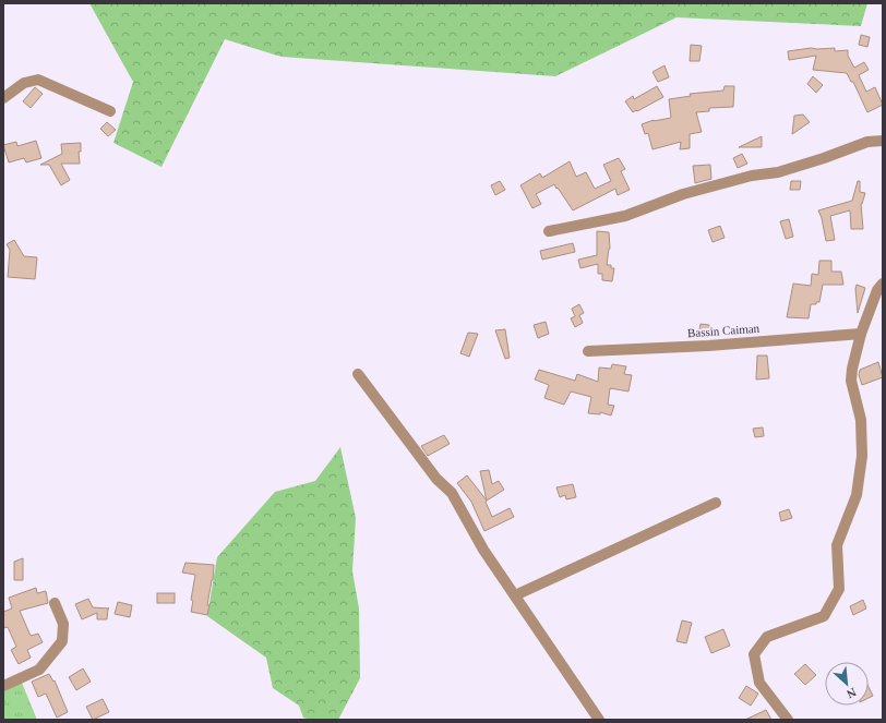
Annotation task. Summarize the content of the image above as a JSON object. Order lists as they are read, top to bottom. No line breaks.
{"streets":{"street":["Bassin Caiman"]},"north":"bottom right"}
